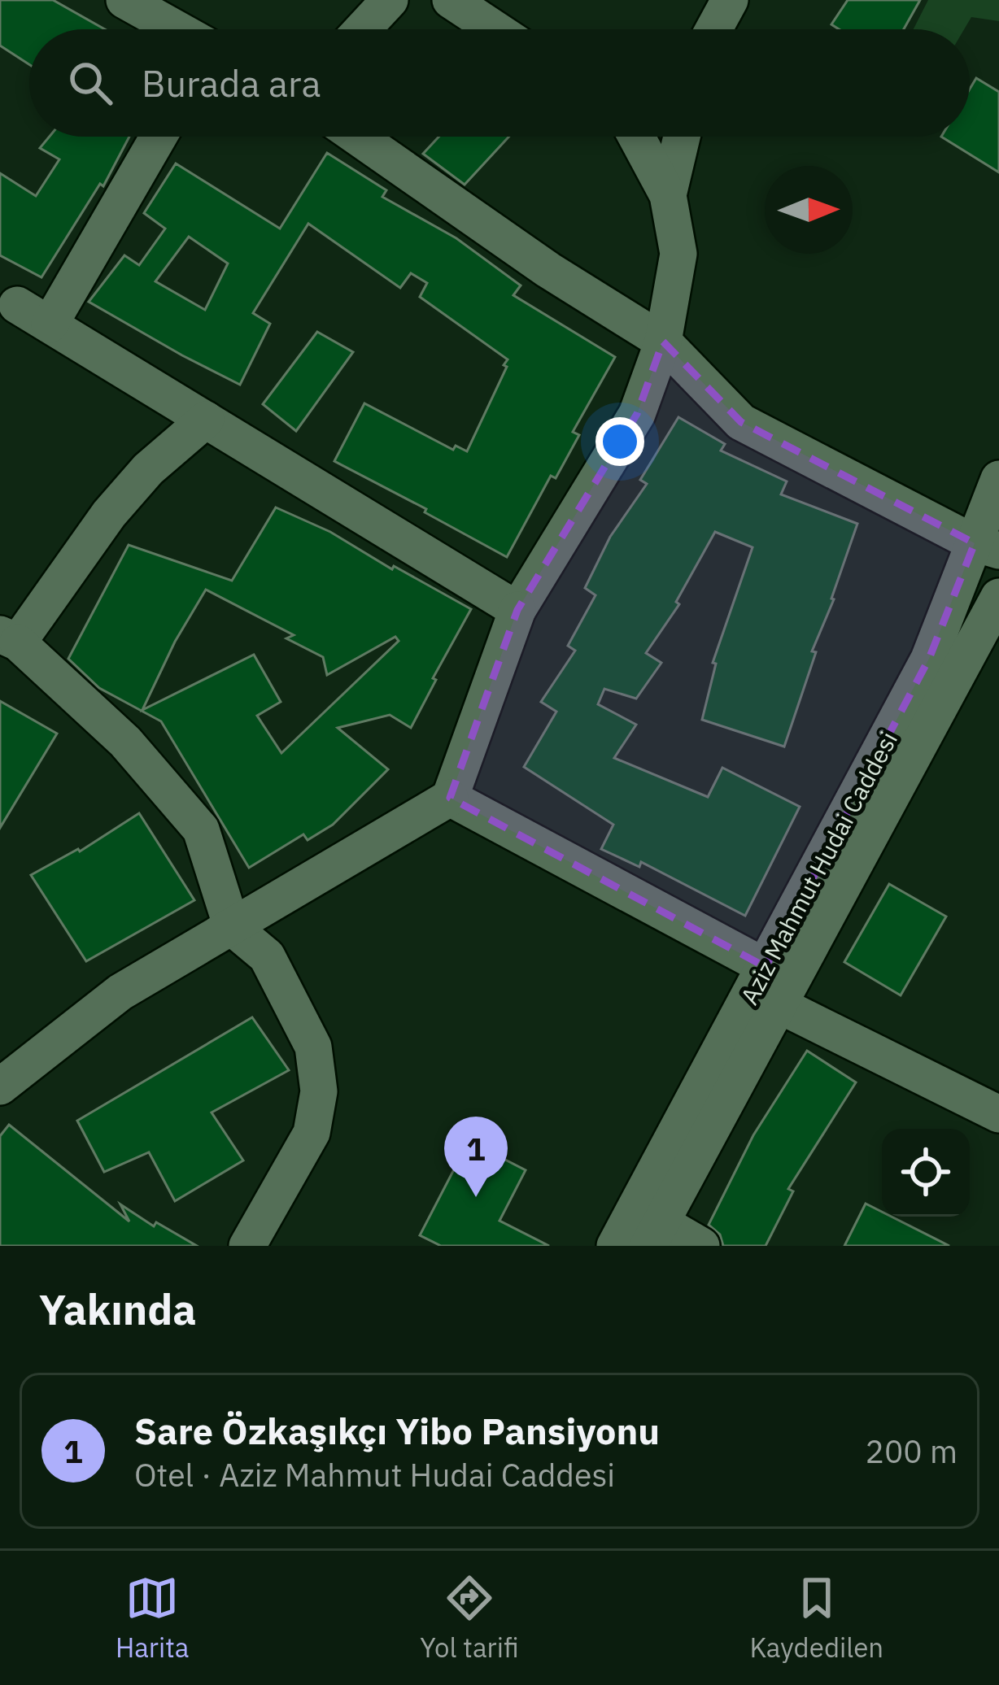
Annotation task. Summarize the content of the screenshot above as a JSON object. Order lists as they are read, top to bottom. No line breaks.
{"streets":{"street":["Aziz Mahmut Hudai Caddesi"]},"north":"right","page":{"search":"Burada ara","pins":"1","heading":"Yakında","list":[{"mark":"1","name":"Sare Özkaşıkçı Yibo Pansiyonu","note":"Otel · Aziz Mahmut Hudai Caddesi","value":"200 m"}],"nav":["Harita","Yol tarifi","Kaydedilen"]}}
